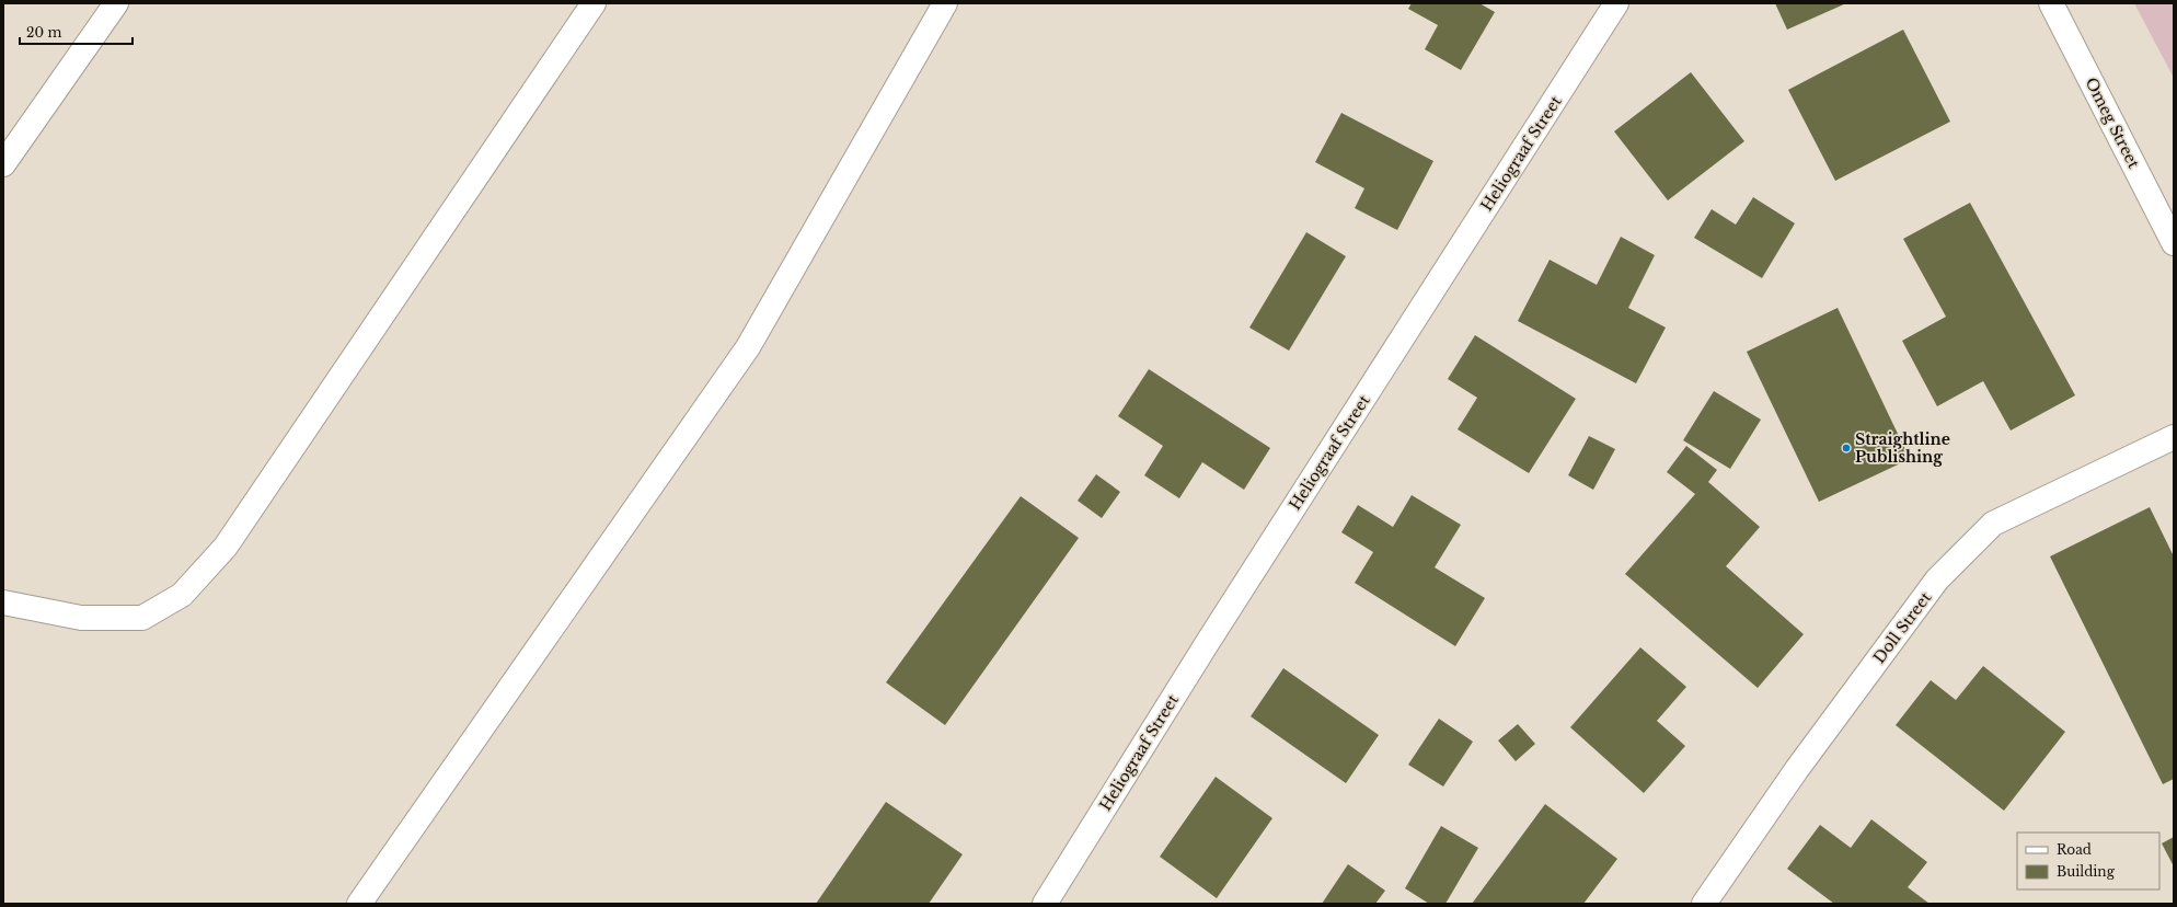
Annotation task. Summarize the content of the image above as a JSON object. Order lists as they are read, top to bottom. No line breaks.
{"streets":{"main road":["Omeg Street","Heliograaf Street","Doll Street"]},"places":["Straightline Publishing"],"legend":["Road","Building"],"scale_bar":"20 m"}
